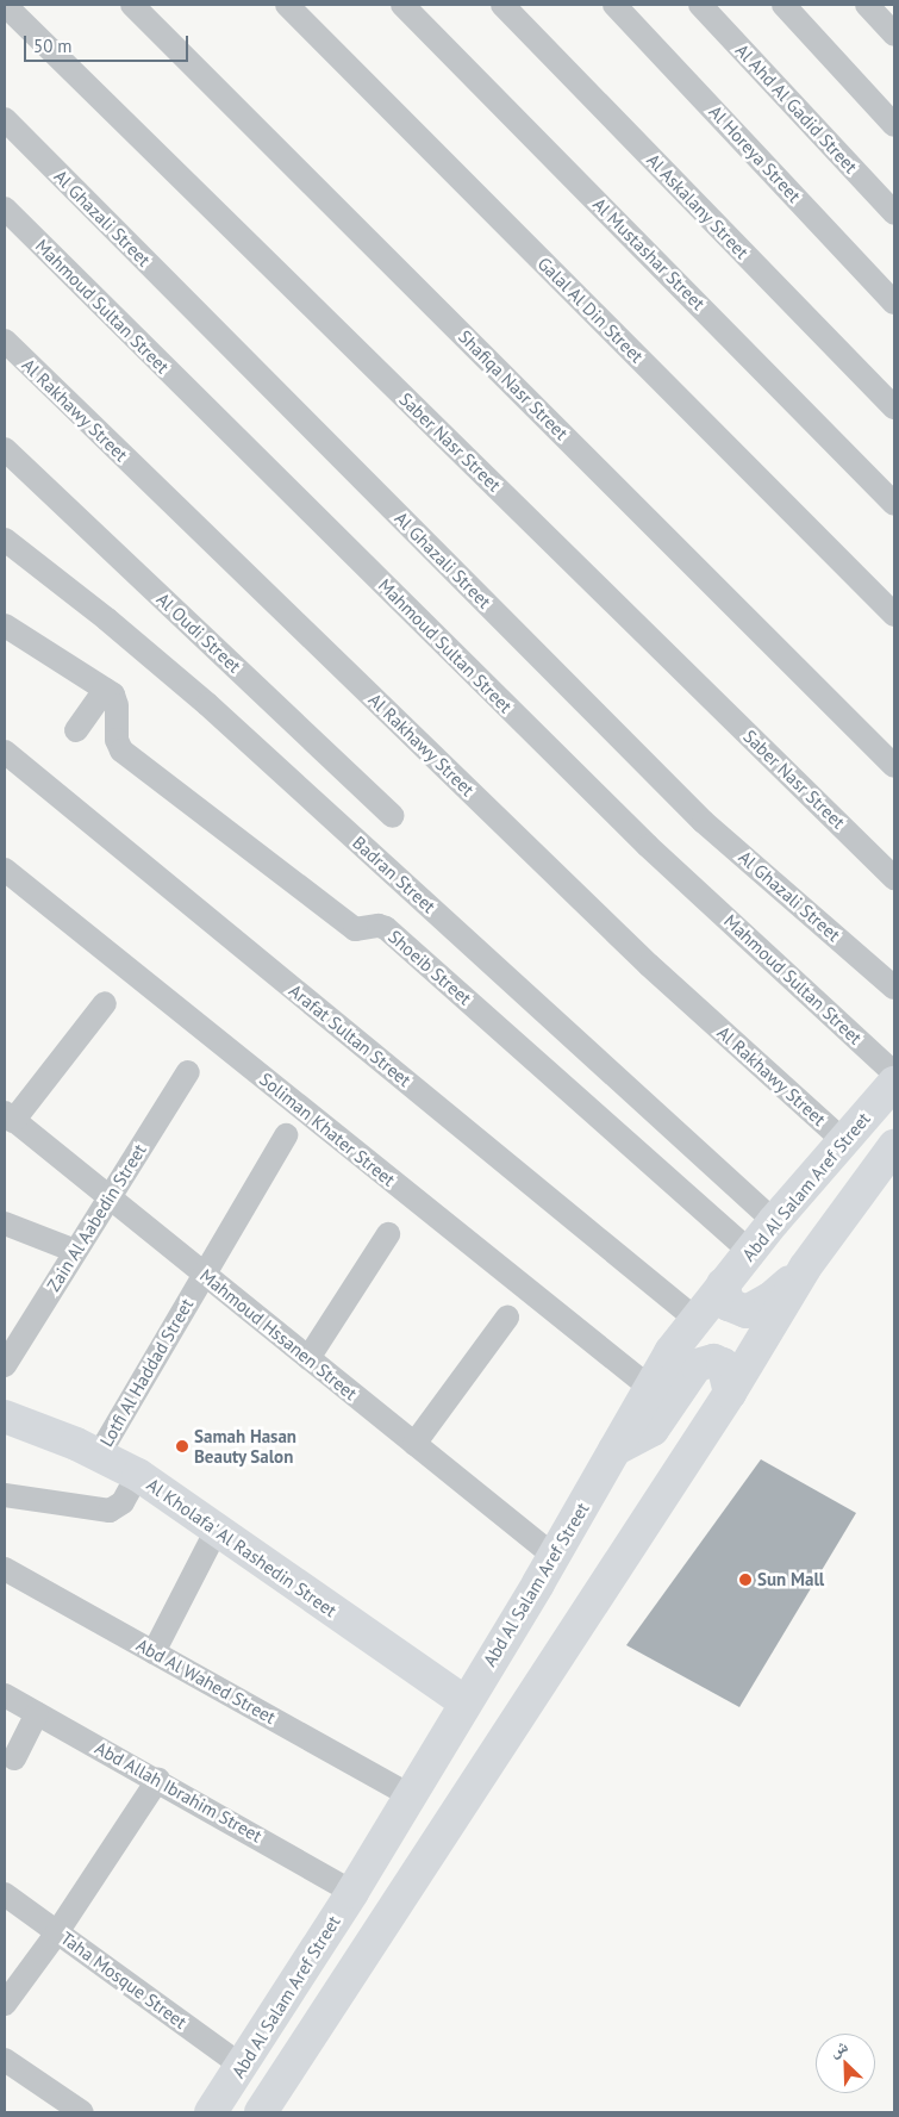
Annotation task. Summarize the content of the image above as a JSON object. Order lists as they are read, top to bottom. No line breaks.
{"streets":{"main road":["Abd Al Salam Aref Street","Al Kholafa' Al Rashedin Street"],"street":["Al Ahd Al Gadid Street","Al Horeya Street","Al Askalany Street","Al Ghazali Street","Al Mustashar Street","Mahmoud Sultan Street","Galal Al Din Street","Shafiqa Nasr Street","Al Rakhawy Street","Saber Nasr Street","Al Oudi Street","Badran Street","Shoeib Street","Arafat Sultan Street","Soliman Khater Street","Zain Al Aabedin Street","Mahmoud Hssanen Street","Lotfi Al Haddad Street","Abd Al Wahed Street","Abd Allah Ibrahim Street","Taha Mosque Street"]},"crossings":[["Al Rakhawy Street","Abd Al Salam Aref Street"],["Badran Street","Abd Al Salam Aref Street"],["Shoeib Street","Abd Al Salam Aref Street"],["Arafat Sultan Street","Abd Al Salam Aref Street"],["Soliman Khater Street","Abd Al Salam Aref Street"],["Abd Al Salam Aref Street","Mahmoud Hssanen Street"],["Abd Al Salam Aref Street","Al Kholafa' Al Rashedin Street"],["Abd Al Salam Aref Street","Abd Al Wahed Street"],["Abd Al Salam Aref Street","Abd Allah Ibrahim Street"],["Abd Al Salam Aref Street","Taha Mosque Street"],["Zain Al Aabedin Street","Mahmoud Hssanen Street"],["Mahmoud Hssanen Street","Lotfi Al Haddad Street"],["Lotfi Al Haddad Street","Al Kholafa' Al Rashedin Street"]],"places":["Samah Hasan Beauty Salon","Sun Mall"],"scale_bar":"50 m","north":"top left"}
